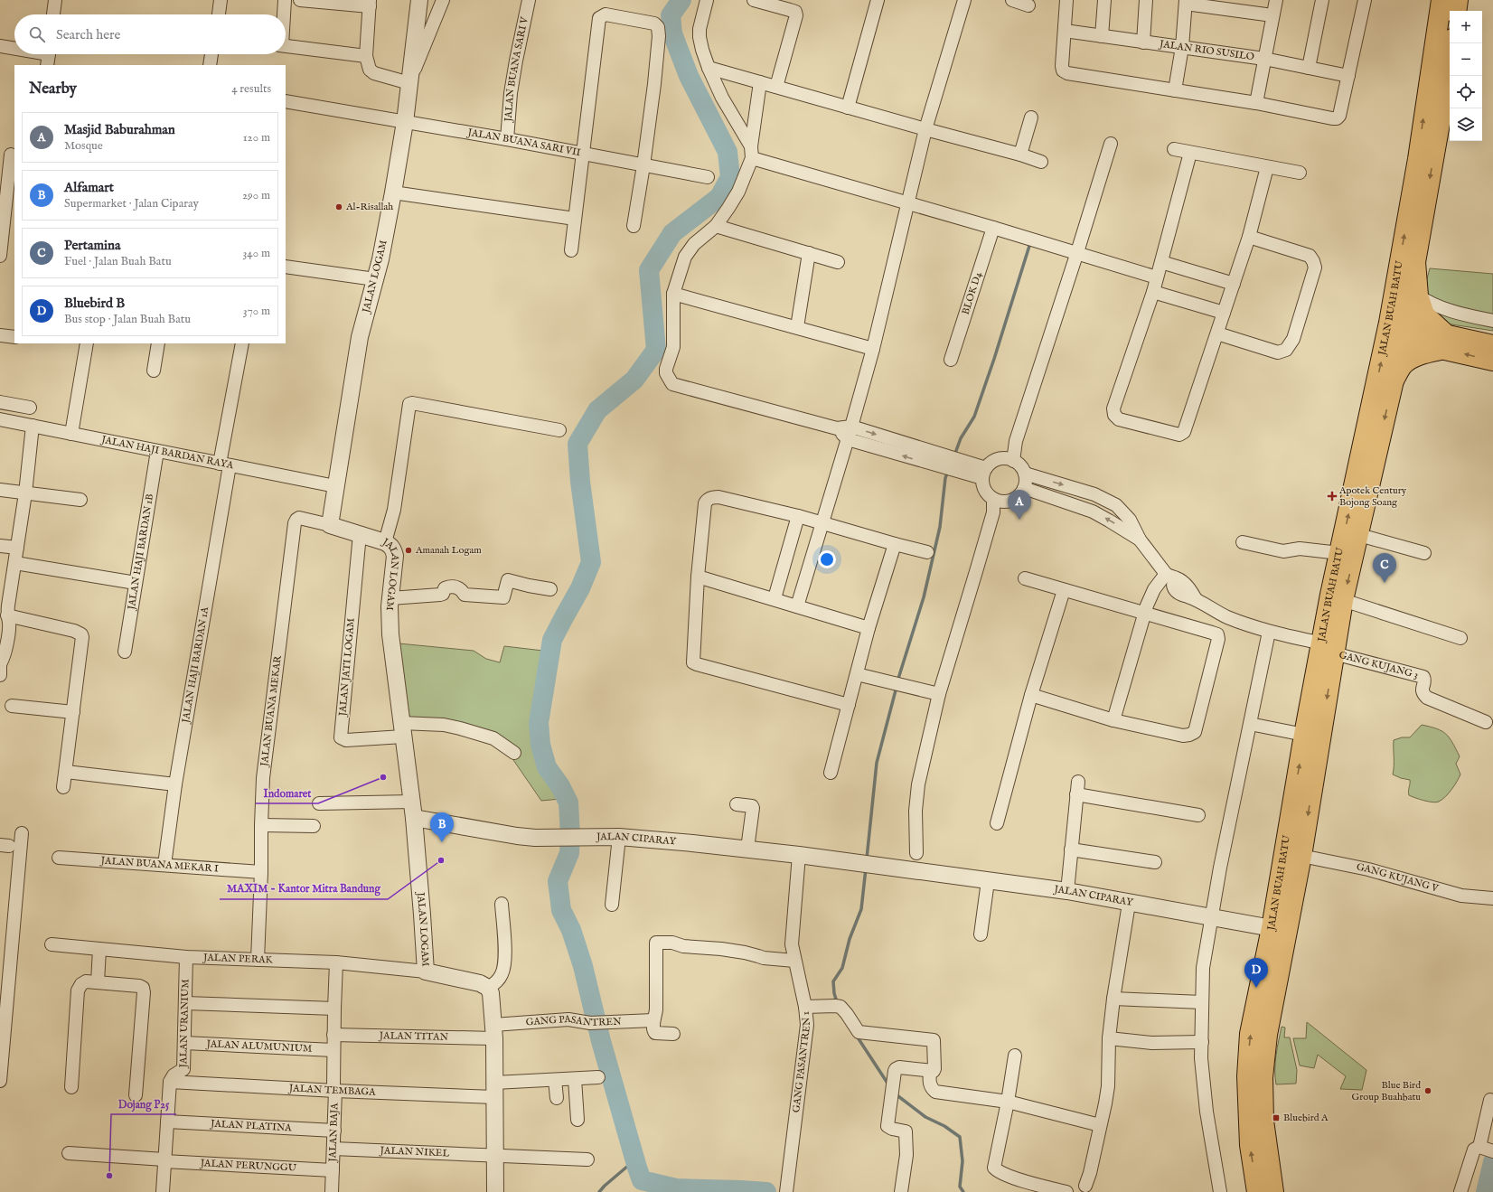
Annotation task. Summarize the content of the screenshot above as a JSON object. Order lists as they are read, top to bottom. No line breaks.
{"streets":{"main road":["JALAN BUAH BATU"],"street":["JALAN RIO SUSILO","JALAN BUANA SARI V","JALAN BUANA SARI VII","JALAN LOGAM","BLOK D4","JALAN HAJI BARDAN RAYA","JALAN HAJI BARDAN 1B","JALAN HAJI BARDAN 1A","GANG KUJANG 3","JALAN JATI LOGAM","JALAN BUANA MEKAR","JALAN CIPARAY","JALAN BUANA MEKAR I","GANG KUJANG V","JALAN PERAK","GANG PASANTREN","JALAN URANIUM","JALAN TITAN","JALAN ALUMUNIUM","GANG PASANTREN 1","JALAN TEMBAGA","JALAN PLATINA","JALAN BAJA","JALAN NIKEL","JALAN PERUNGGU"]},"crossings":[["JALAN BUANA SARI V","JALAN BUANA SARI VII"],["JALAN BUANA SARI VII","JALAN LOGAM"],["JALAN LOGAM","JALAN HAJI BARDAN RAYA"],["JALAN LOGAM","JALAN JATI LOGAM"],["JALAN LOGAM","JALAN BUANA MEKAR"],["JALAN LOGAM","JALAN CIPARAY"],["JALAN LOGAM","JALAN PERAK"],["JALAN BUAH BATU","GANG KUJANG 3"],["JALAN BUAH BATU","JALAN CIPARAY"],["JALAN BUAH BATU","GANG KUJANG V"],["JALAN HAJI BARDAN RAYA","JALAN HAJI BARDAN 1B"],["JALAN HAJI BARDAN RAYA","JALAN HAJI BARDAN 1A"],["JALAN HAJI BARDAN 1A","JALAN BUANA MEKAR I"],["JALAN BUANA MEKAR","JALAN BUANA MEKAR I"],["JALAN BUANA MEKAR","JALAN PERAK"],["JALAN CIPARAY","GANG PASANTREN 1"],["JALAN PERAK","JALAN URANIUM"],["JALAN PERAK","JALAN BAJA"],["GANG PASANTREN","JALAN TITAN"],["JALAN URANIUM","JALAN ALUMUNIUM"],["JALAN URANIUM","JALAN TEMBAGA"],["JALAN TITAN","JALAN BAJA"],["JALAN ALUMUNIUM","JALAN BAJA"],["JALAN TEMBAGA","JALAN BAJA"],["JALAN PLATINA","JALAN BAJA"],["JALAN BAJA","JALAN NIKEL"],["JALAN BAJA","JALAN PERUNGGU"]],"places":{"other":["Al-Risallah","Amanah Logam","Indomaret","MAXIM - Kantor Mitra Bandung","Blue Bird Group Buahbatu","Dojang P25"],"health":["Apotek Century Bojong Soang"],"transit":["Bluebird A"]},"page":{"map_buttons":["+","−"],"search":"Search here","heading":["Nearby","4 results"],"list":[{"mark":"A","name":"Masjid Baburahman","note":"Mosque","value":"120 m"},{"mark":"B","name":"Alfamart","note":"Supermarket · Jalan Ciparay","value":"290 m"},{"mark":"C","name":"Pertamina","note":"Fuel · Jalan Buah Batu","value":"340 m"},{"mark":"D","name":"Bluebird B","note":"Bus stop · Jalan Buah Batu","value":"370 m"}],"pins":["A","C","B","D"]}}
